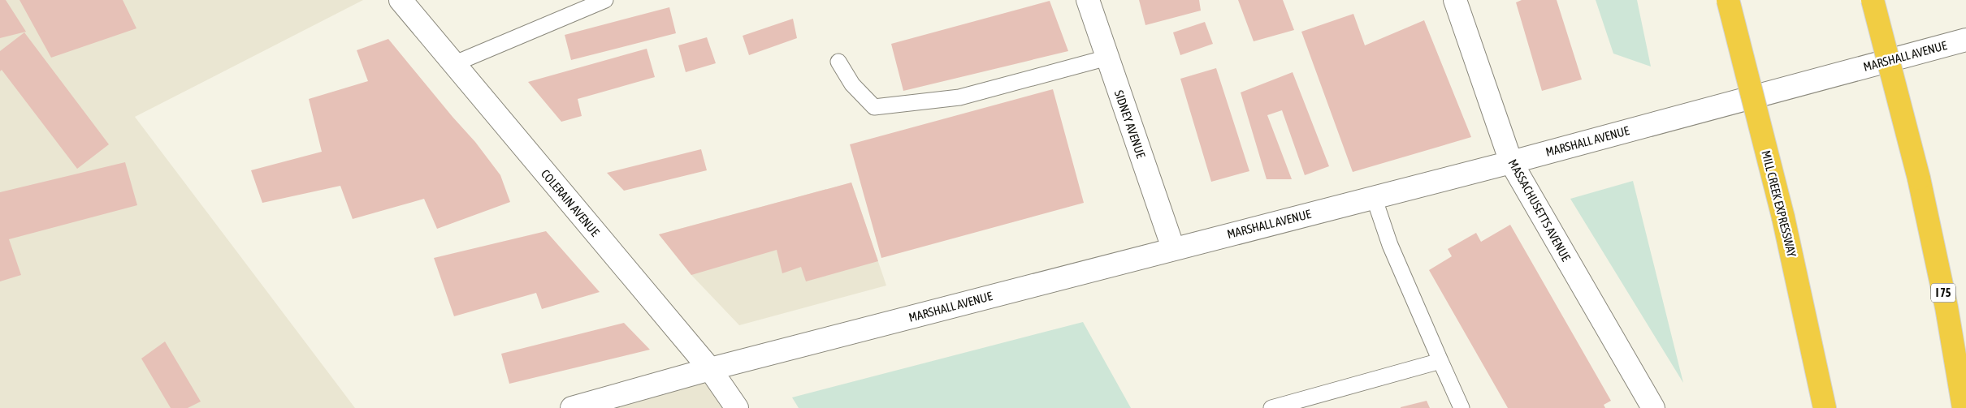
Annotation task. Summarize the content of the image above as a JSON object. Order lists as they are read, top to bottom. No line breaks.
{"streets":{"highway":["MILL CREEK EXPRESSWAY","I 75"],"street":["MARSHALL AVENUE","SIDNEY AVENUE","COLERAIN AVENUE","MASSACHUSETTS AVENUE"]},"crossings":[["MARSHALL AVENUE","SIDNEY AVENUE"],["MARSHALL AVENUE","COLERAIN AVENUE"],["MARSHALL AVENUE","MASSACHUSETTS AVENUE"]]}
